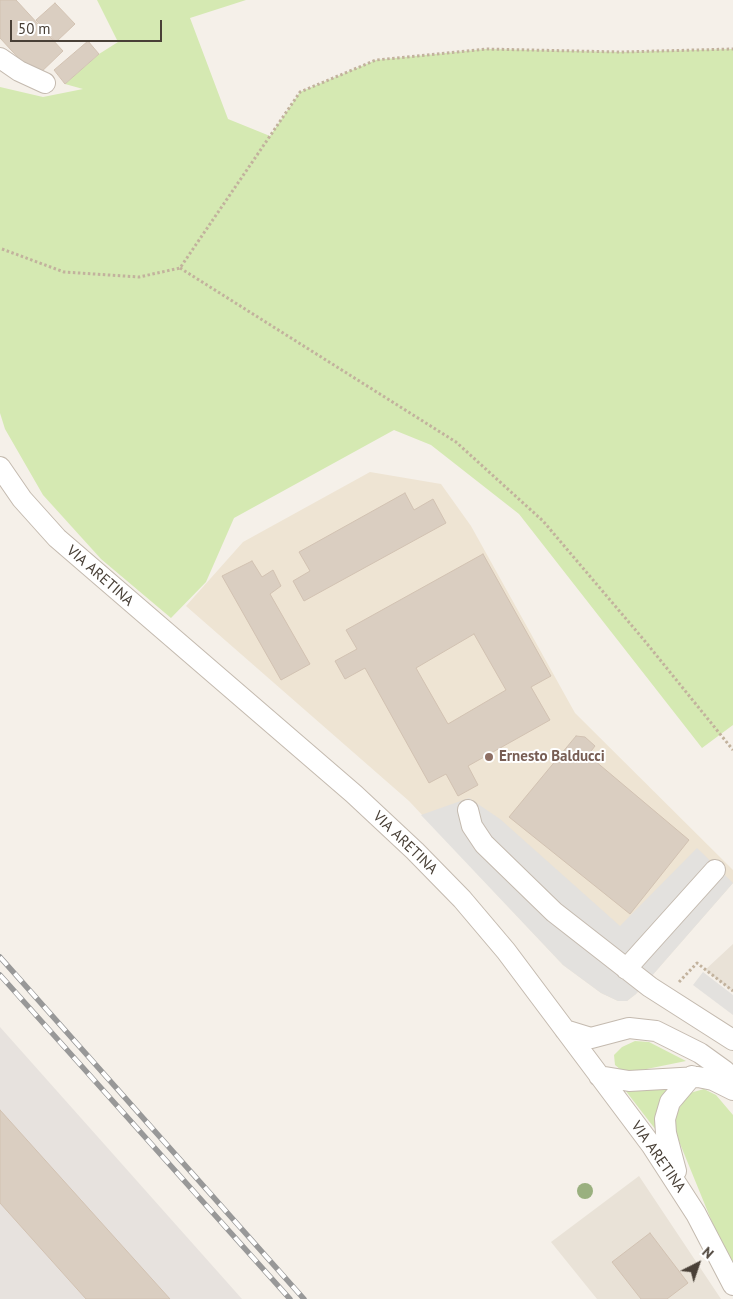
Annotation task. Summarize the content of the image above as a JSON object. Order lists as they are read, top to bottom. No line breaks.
{"streets":{"street":["VIA ARETINA"]},"places":["Ernesto Balducci"],"scale_bar":"50 m","north":"top right"}
